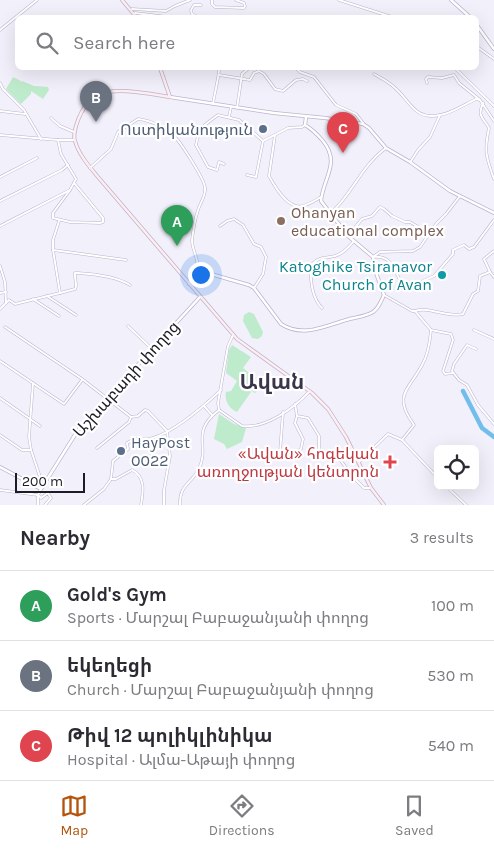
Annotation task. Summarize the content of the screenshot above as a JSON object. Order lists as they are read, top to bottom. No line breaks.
{"streets":{"street":["Աշխաբադի փողոց"]},"districts":["Ավան"],"places":{"other":["Ոստիկանություն","Ohanyan educational complex","Katoghike Tsiranavor Church of Avan","HayPost 0022"],"health":["«Ավան» հոգեկան առողջության կենտրոն"]},"scale_bar":"200 m","page":{"search":"Search here","pins":["B","C","A"],"scale":"200 m","heading":["Nearby","3 results"],"list":[{"mark":"A","name":"Gold's Gym","note":"Sports · Մարշալ Բաբաջանյանի փողոց","value":"100 m"},{"mark":"B","name":"եկեղեցի","note":"Church · Մարշալ Բաբաջանյանի փողոց","value":"530 m"},{"mark":"C","name":"Թիվ 12 պոլիկլինիկա","note":"Hospital · Ալմա-Աթայի փողոց","value":"540 m"}],"nav":["Map","Directions","Saved"]}}
